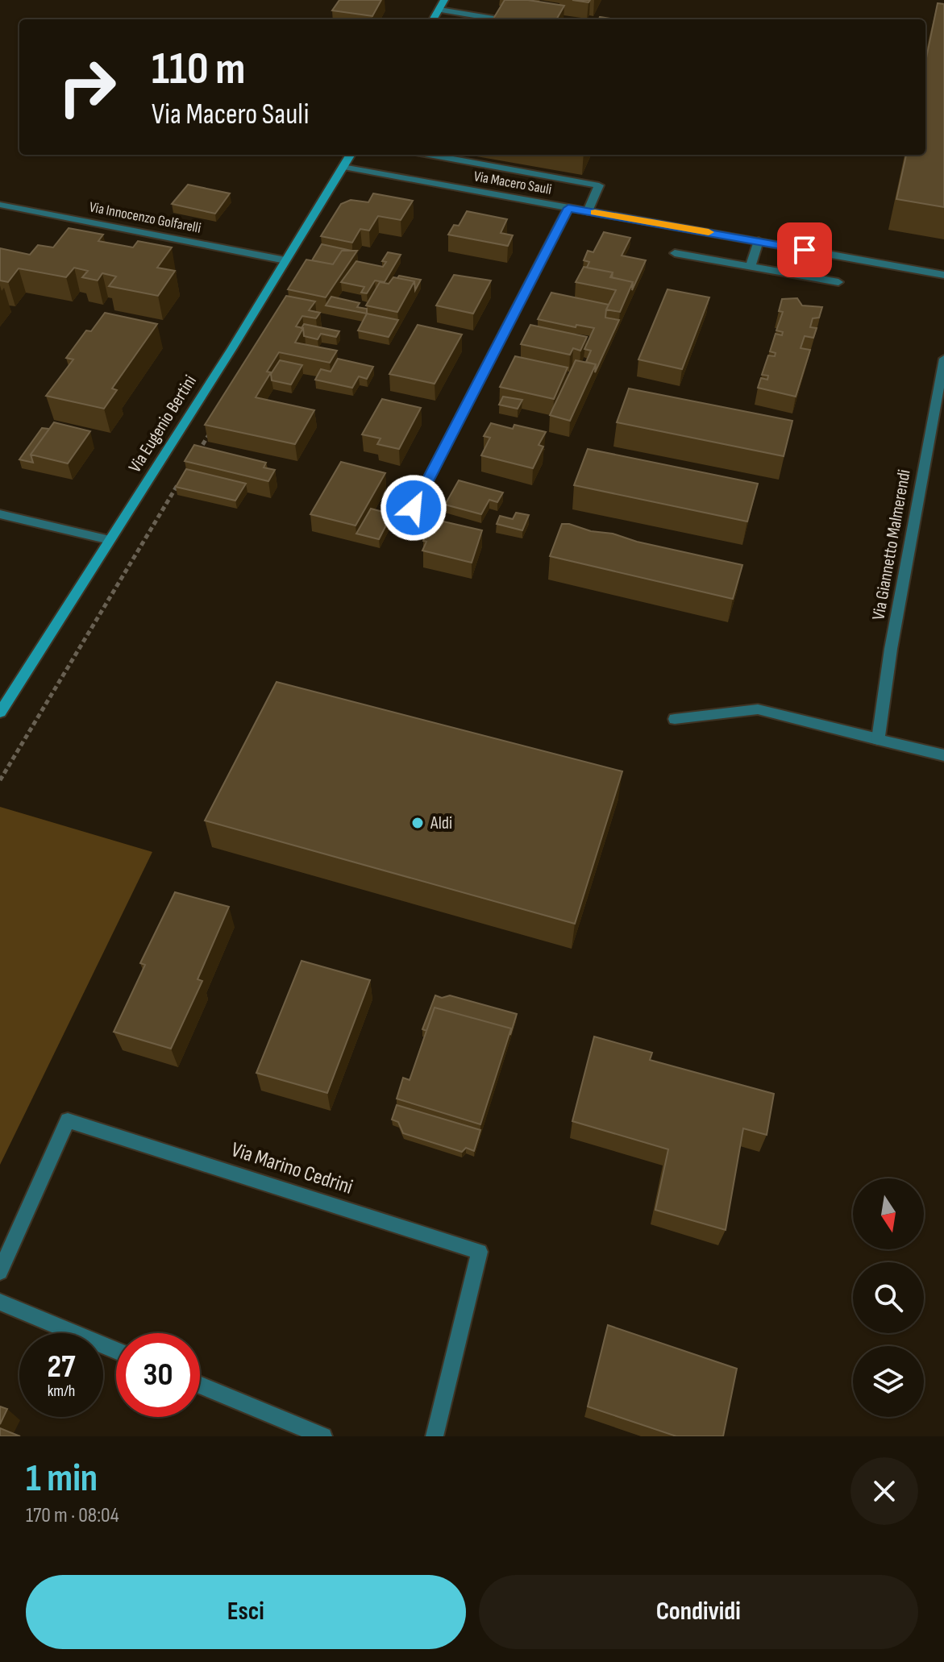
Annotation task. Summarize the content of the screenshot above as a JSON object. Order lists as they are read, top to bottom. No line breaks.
{"streets":{"main road":["Via Eugenio Bertini"],"street":["Via Macero Sauli","Via Innocenzo Golfarelli","Via Giannetto Malmerendi","Via Marino Cedrini"]},"crossings":[["Via Macero Sauli","Via Eugenio Bertini"],["Via Innocenzo Golfarelli","Via Eugenio Bertini"]],"places":["Aldi"],"north":"bottom","page":{"turn":["110 m","Via Macero Sauli"],"speed":"27 km/h","limit":"30","heading":["1 min","170 m · 08:04"],"buttons":["Esci","Condividi"]}}
